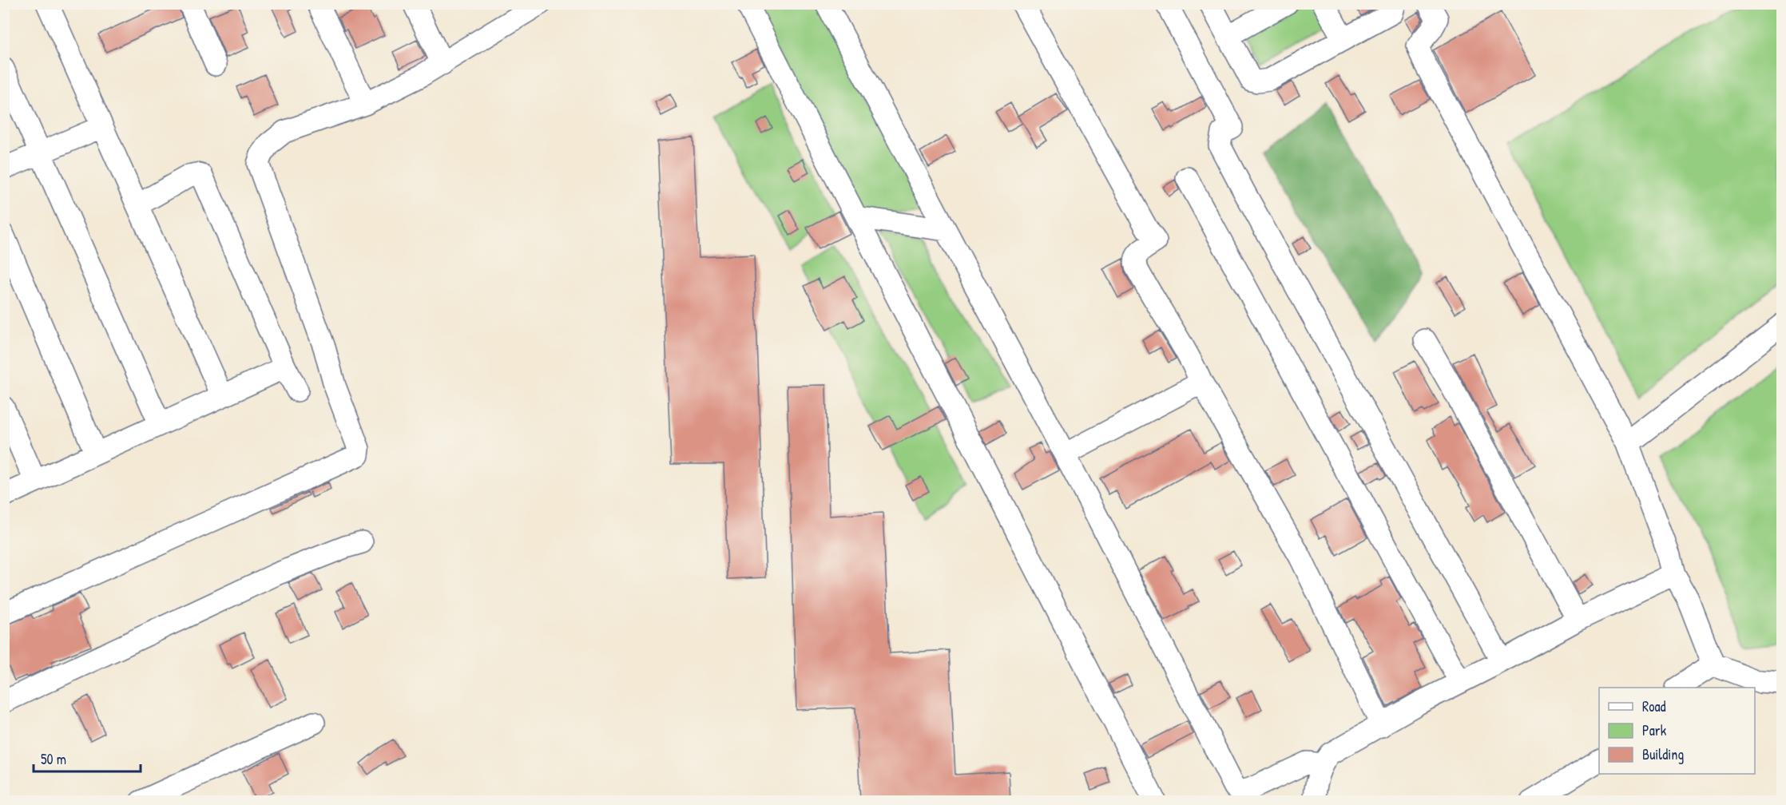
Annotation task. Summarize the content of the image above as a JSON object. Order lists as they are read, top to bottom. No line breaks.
{"legend":["Road","Park","Building"],"scale_bar":"50 m"}
